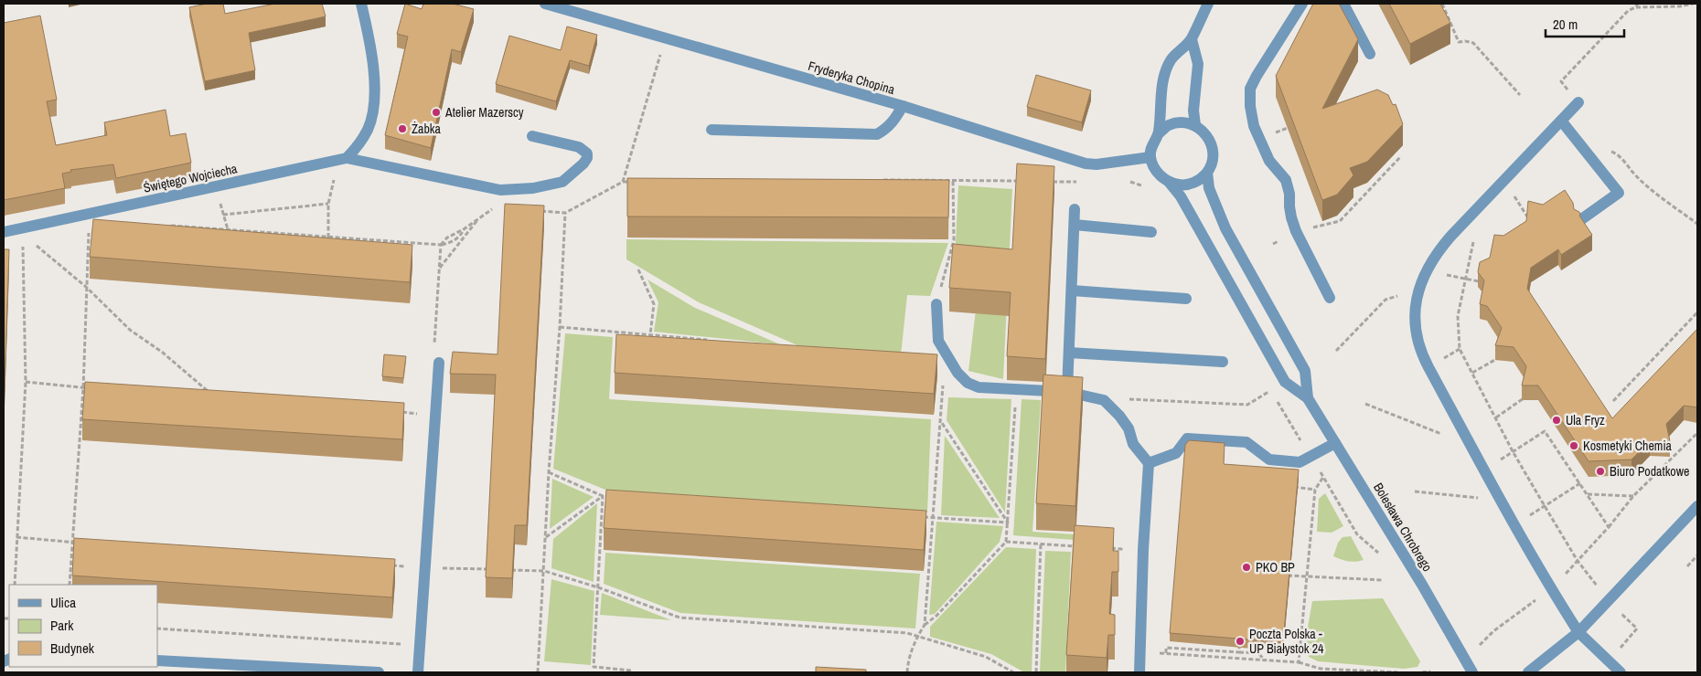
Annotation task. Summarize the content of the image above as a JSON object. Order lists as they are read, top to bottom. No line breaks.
{"streets":{"street":["Fryderyka Chopina","Świętego Wojciecha","Bolesława Chrobrego"]},"crossings":[["Fryderyka Chopina","Bolesława Chrobrego"]],"places":["Atelier Mazerscy","Żabka","Ula Fryz","Kosmetyki Chemia","Biuro Podatkowe","PKO BP","Poczta Polska - UP Białystok 24"],"legend":["Ulica","Park","Budynek"],"scale_bar":"20 m"}
